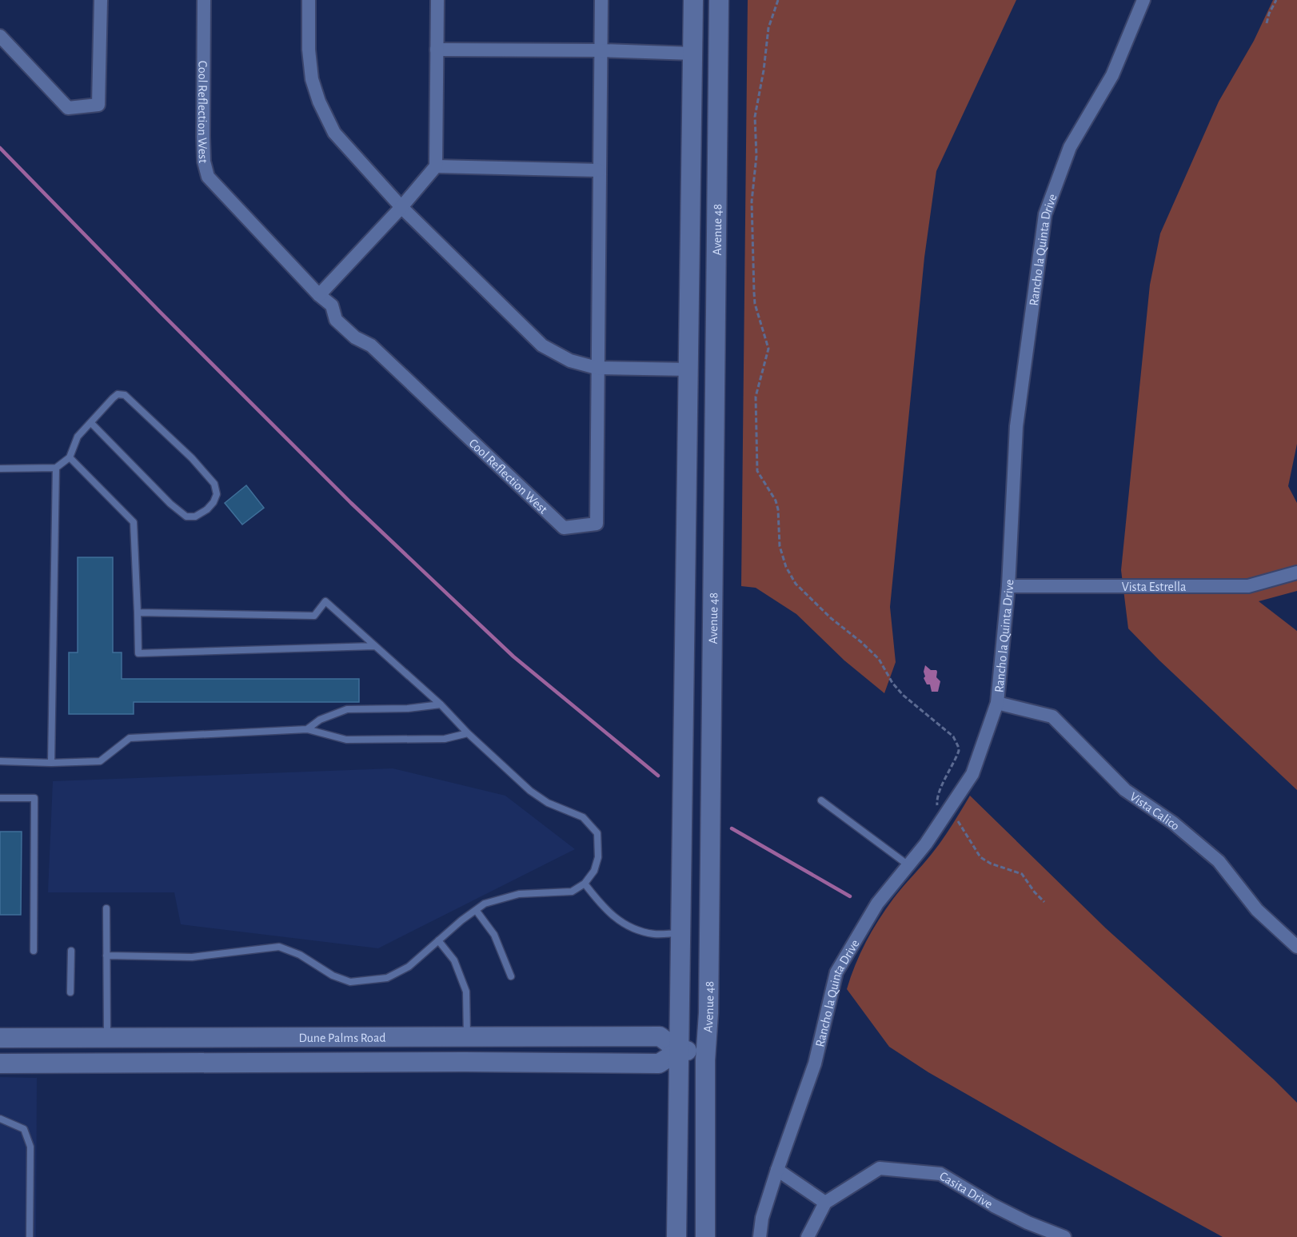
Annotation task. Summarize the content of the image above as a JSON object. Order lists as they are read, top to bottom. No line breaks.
{"streets":{"main road":["Avenue 48","Dune Palms Road"],"street":["Cool Reflection West","Rancho la Quinta Drive","Vista Estrella","Vista Calico","Casita Drive"]},"crossings":[["Avenue 48","Dune Palms Road"],["Rancho la Quinta Drive","Vista Estrella"],["Rancho la Quinta Drive","Vista Calico"]]}
